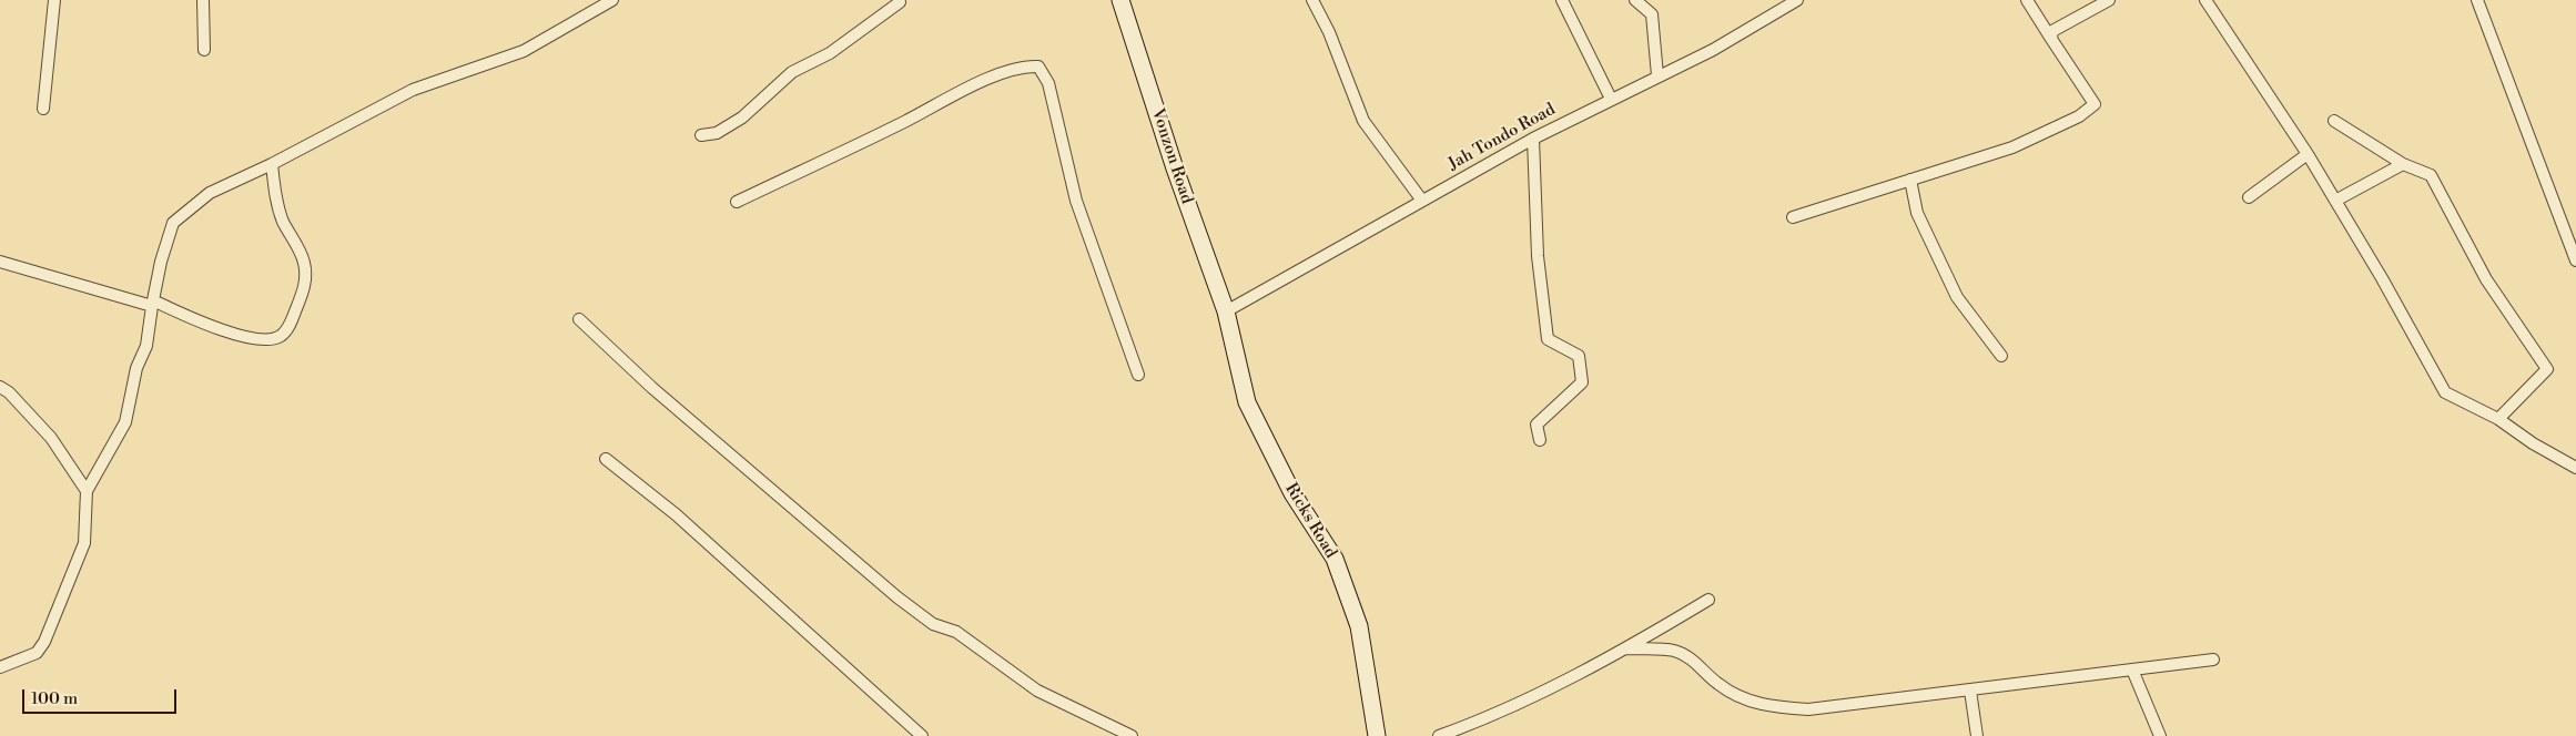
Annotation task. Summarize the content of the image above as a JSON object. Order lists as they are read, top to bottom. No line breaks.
{"streets":{"street":["Jah Tondo Road","Vonzon Road","Ricks Road"]},"crossings":[["Jah Tondo Road","Vonzon Road"],["Jah Tondo Road","Ricks Road"],["Vonzon Road","Ricks Road"]],"scale_bar":"100 m"}
